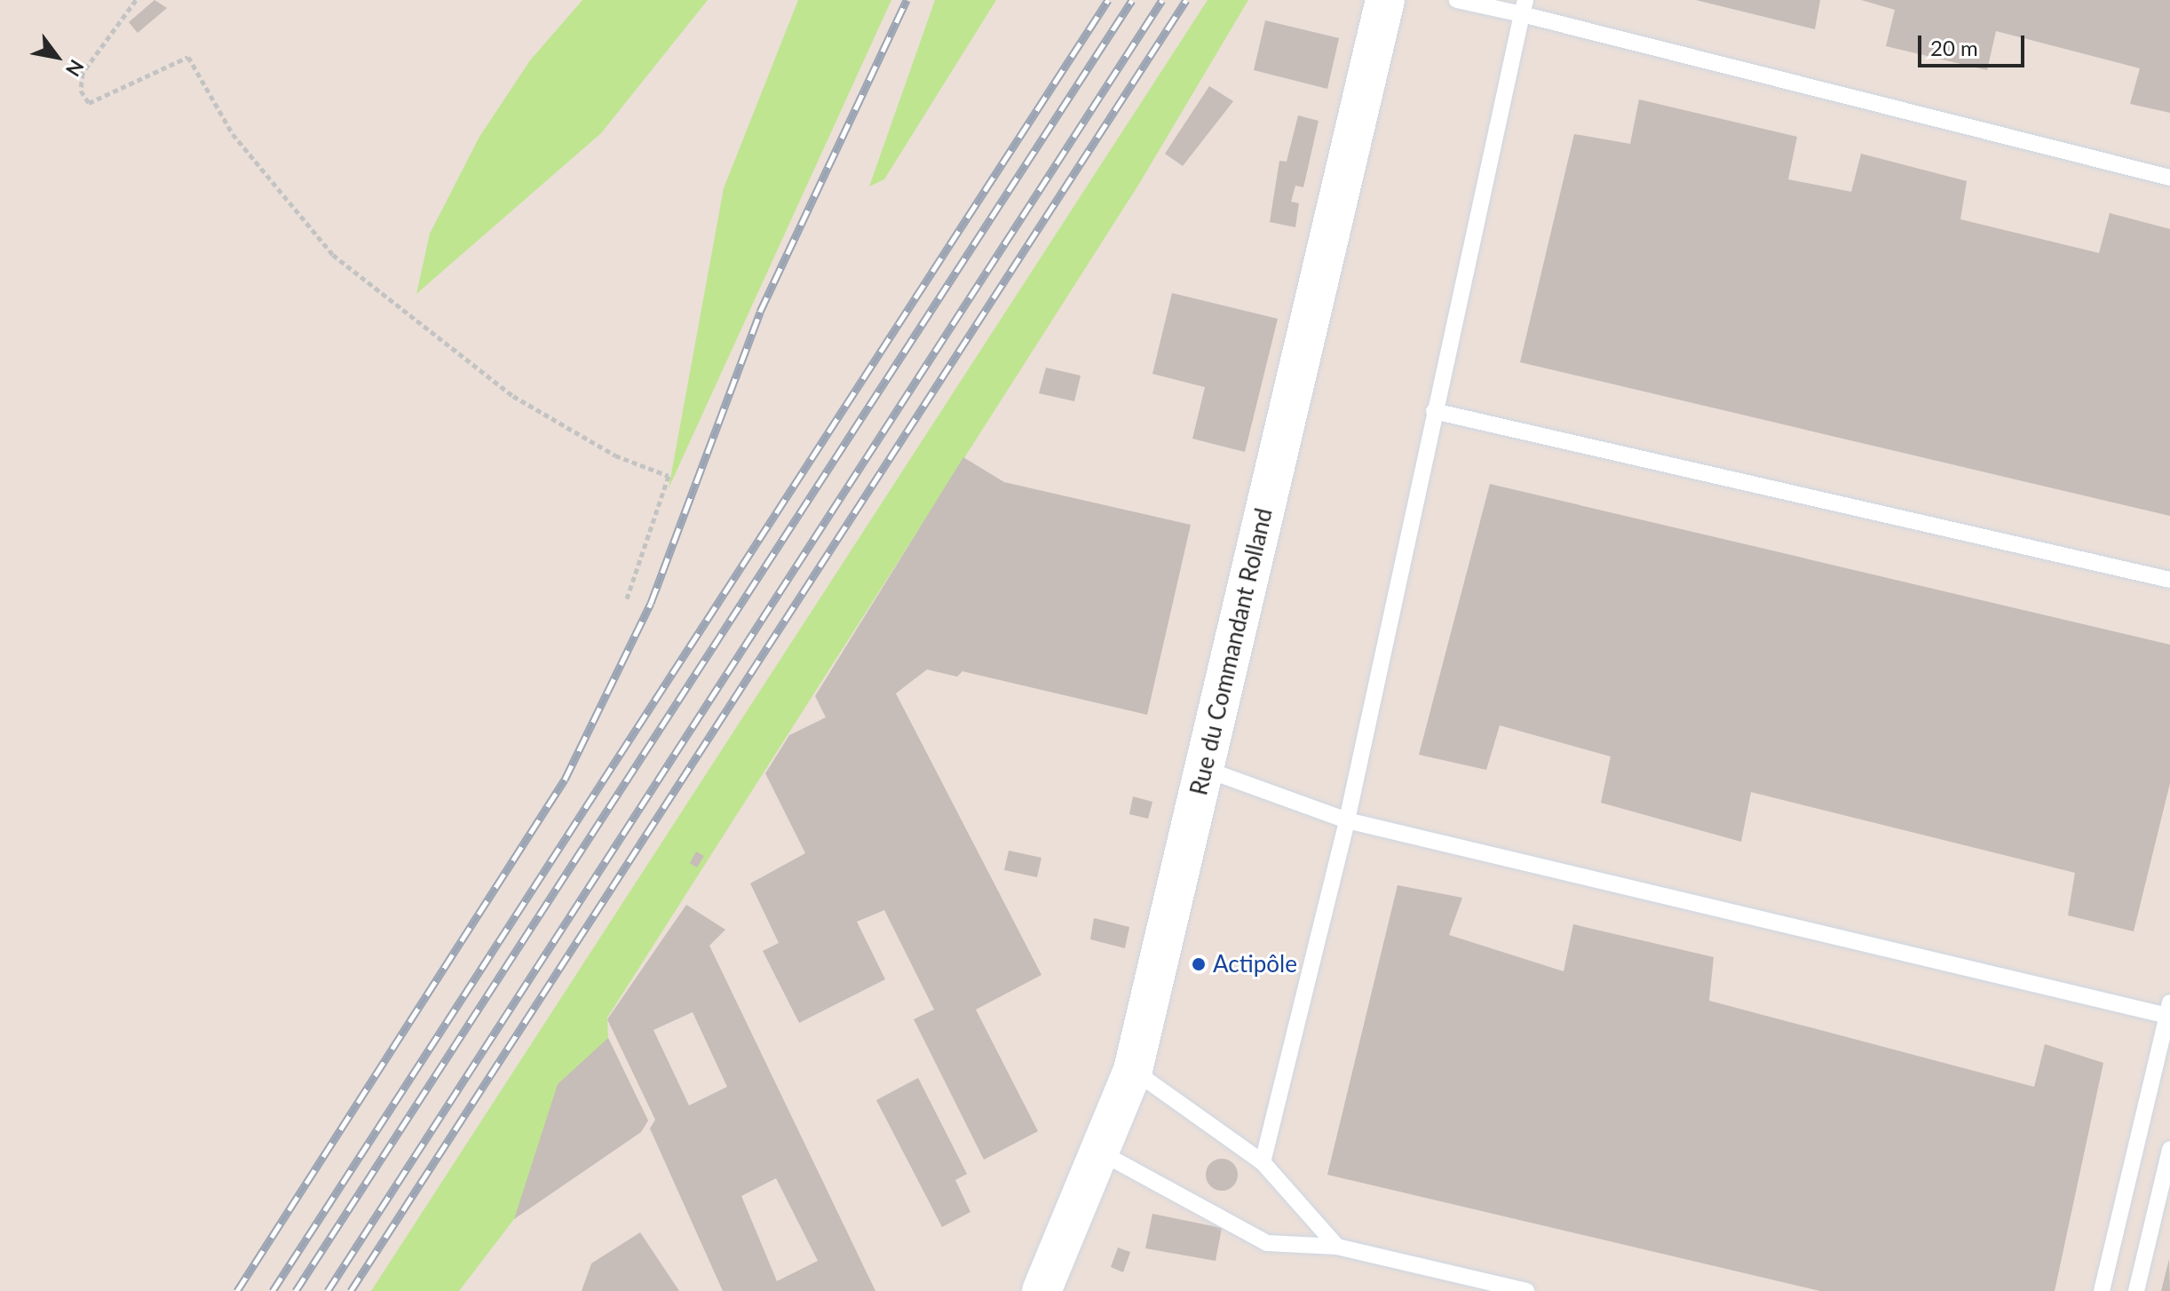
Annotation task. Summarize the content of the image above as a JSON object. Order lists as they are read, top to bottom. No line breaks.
{"streets":{"street":["Rue du Commandant Rolland"]},"places":["Actipôle"],"scale_bar":"20 m","north":"bottom right"}
